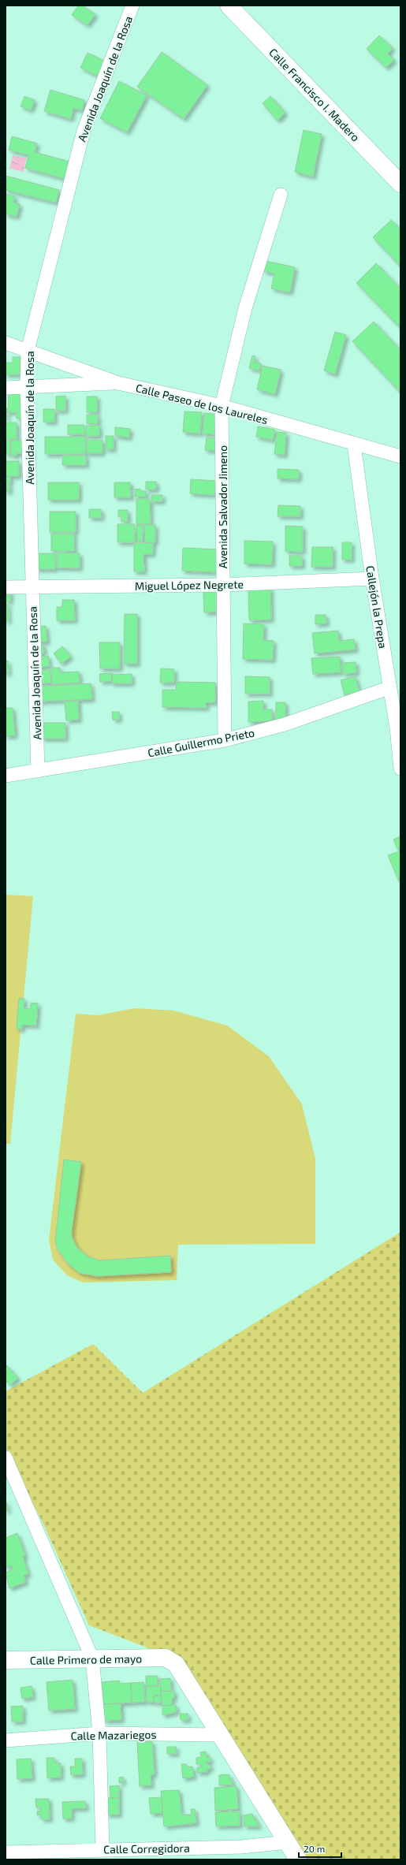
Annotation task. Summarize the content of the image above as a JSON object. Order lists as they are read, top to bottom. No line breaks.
{"streets":{"street":["Avenida Joaquín de la Rosa","Calle Francisco I. Madero","Calle Paseo de los Laureles","Avenida Salvador Jimeno","Miguel López Negrete","Callejón la Prepa","Calle Guillermo Prieto","Calle Primero de mayo","Calle Mazariegos","Calle Corregidora"]},"crossings":[["Avenida Joaquín de la Rosa","Calle Paseo de los Laureles"],["Avenida Joaquín de la Rosa","Miguel López Negrete"],["Avenida Joaquín de la Rosa","Calle Guillermo Prieto"],["Calle Paseo de los Laureles","Avenida Salvador Jimeno"],["Calle Paseo de los Laureles","Callejón la Prepa"],["Avenida Salvador Jimeno","Miguel López Negrete"],["Avenida Salvador Jimeno","Calle Guillermo Prieto"],["Miguel López Negrete","Callejón la Prepa"],["Callejón la Prepa","Calle Guillermo Prieto"],["Calle Primero de mayo","Calle Mazariegos"]],"scale_bar":"20 m"}
